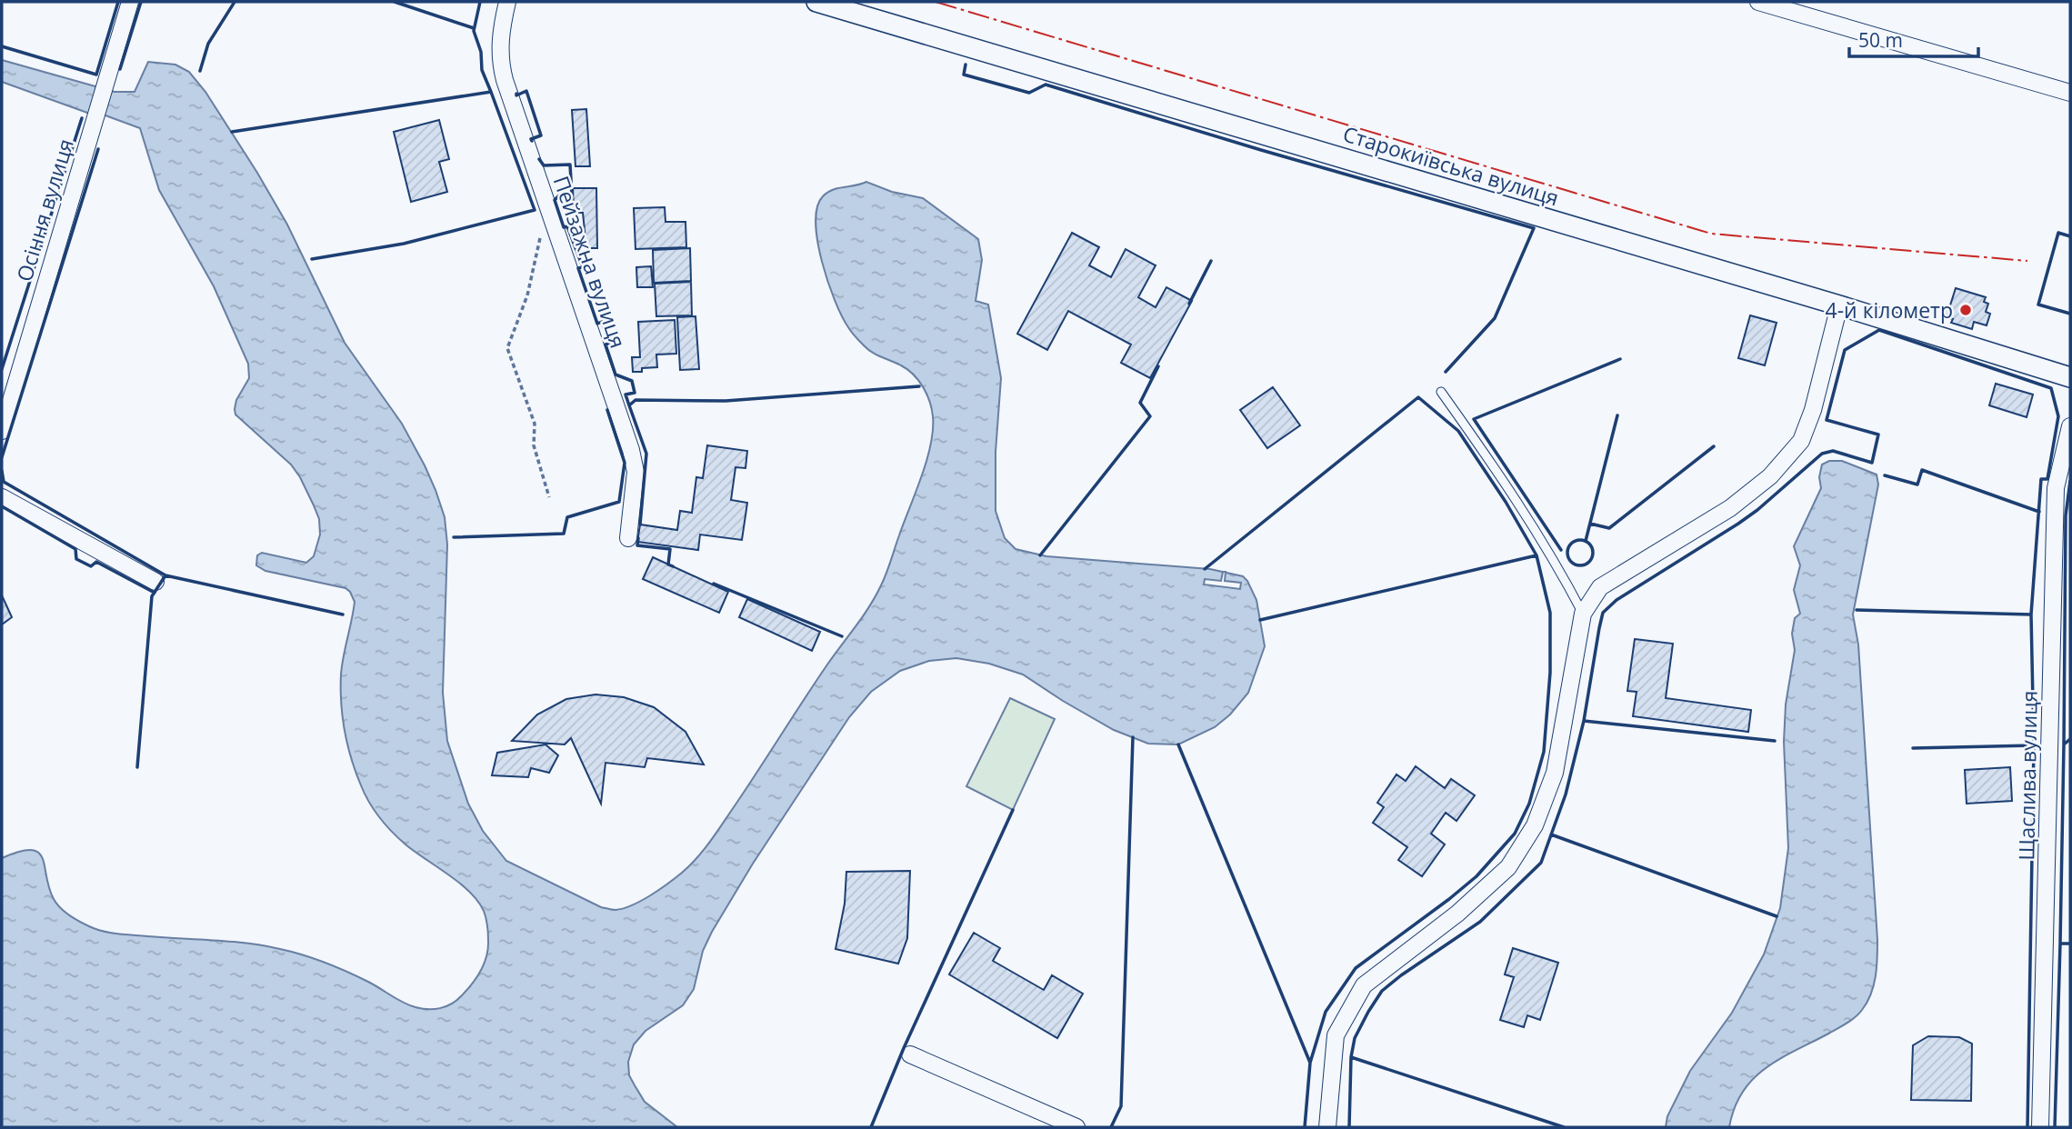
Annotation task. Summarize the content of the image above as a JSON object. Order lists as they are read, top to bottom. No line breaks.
{"streets":{"street":["Старокиївська вулиця","Осіння вулиця","Пейзажна вулиця","Щаслива вулиця"]},"places":["4-й кілометр"],"scale_bar":"50 m"}
